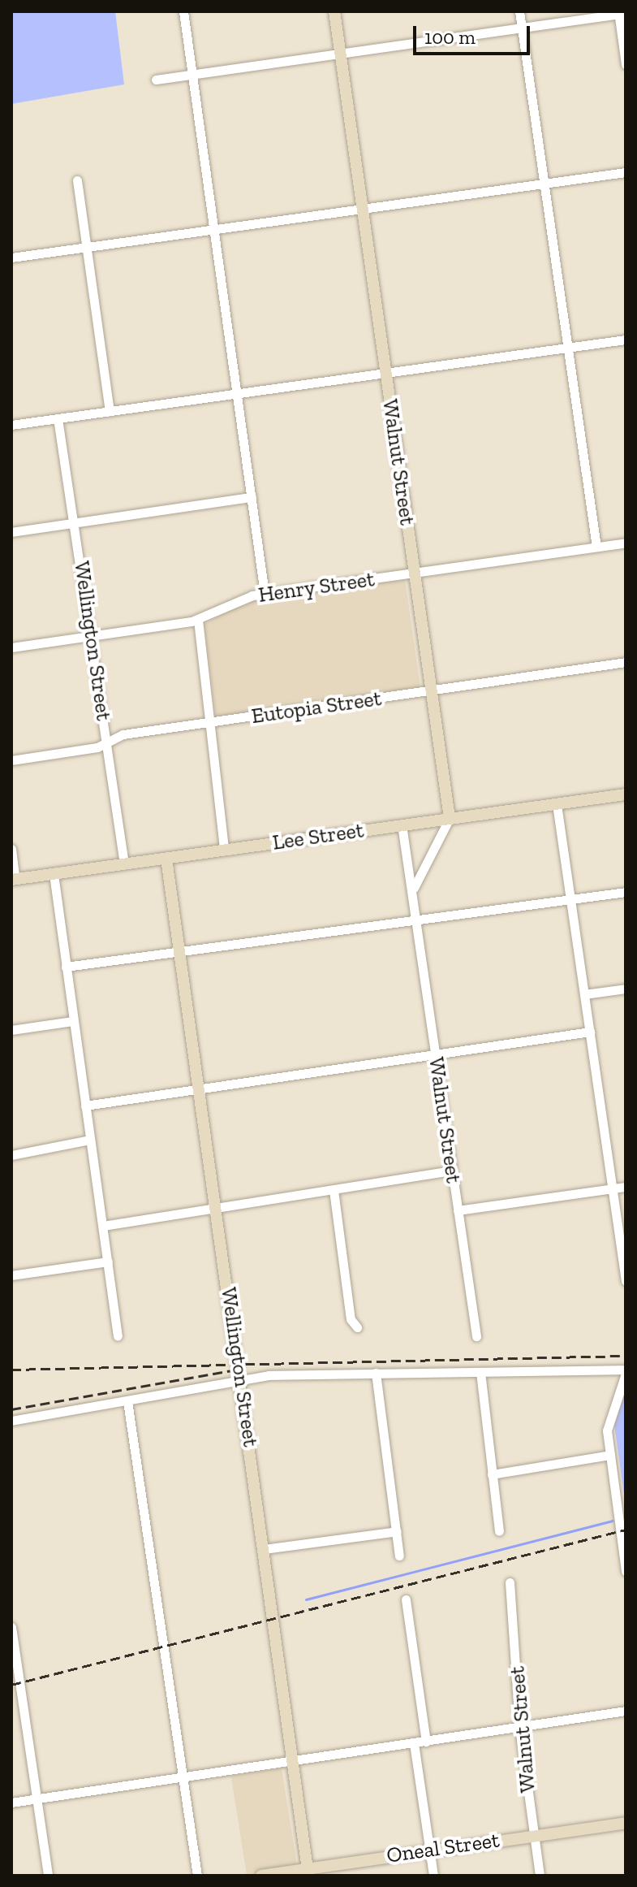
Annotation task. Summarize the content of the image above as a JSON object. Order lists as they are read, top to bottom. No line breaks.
{"streets":{"street":["Walnut Street","Henry Street","Wellington Street","Eutopia Street","Lee Street","Oneal Street"]},"crossings":[["Walnut Street","Henry Street"],["Walnut Street","Eutopia Street"],["Walnut Street","Lee Street"],["Walnut Street","Oneal Street"],["Henry Street","Wellington Street"],["Wellington Street","Eutopia Street"],["Wellington Street","Lee Street"],["Wellington Street","Oneal Street"]],"scale_bar":"100 m"}
